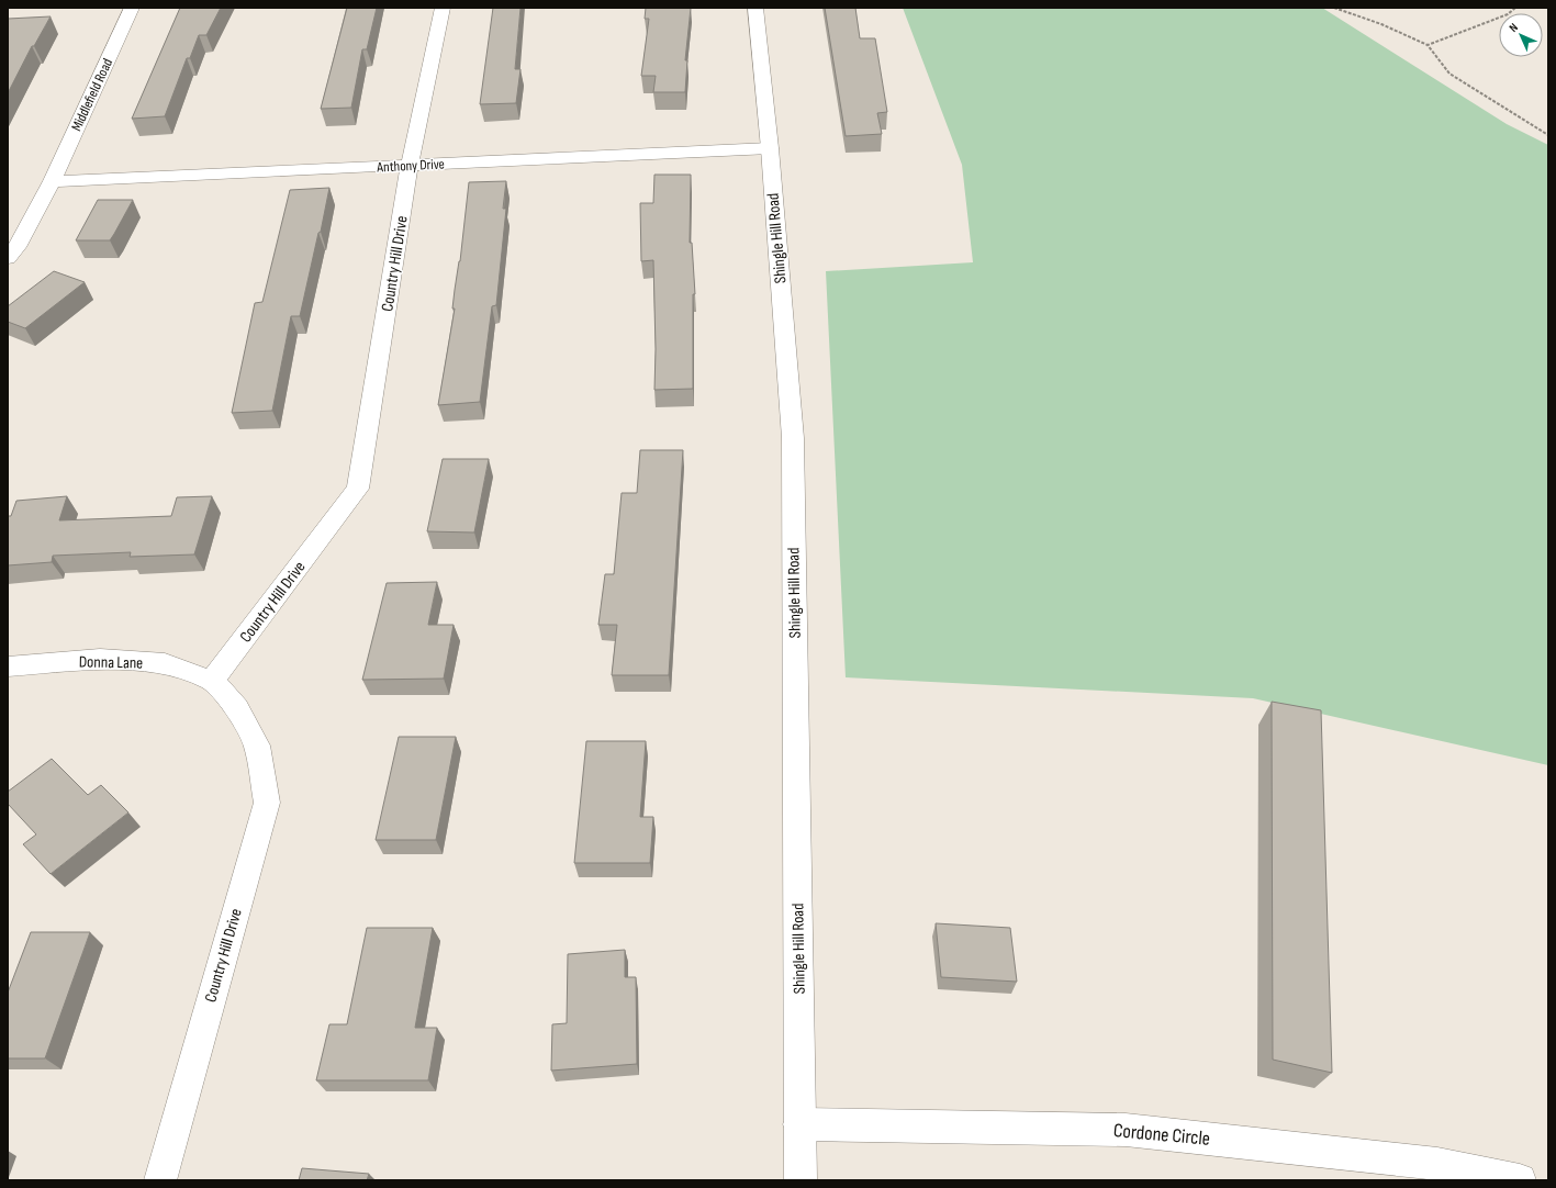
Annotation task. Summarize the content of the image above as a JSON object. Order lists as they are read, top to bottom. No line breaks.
{"streets":{"street":["Middlefield Road","Anthony Drive","Shingle Hill Road","Country Hill Drive","Donna Lane","Cordone Circle"]},"crossings":[["Middlefield Road","Anthony Drive"],["Anthony Drive","Shingle Hill Road"],["Anthony Drive","Country Hill Drive"],["Shingle Hill Road","Cordone Circle"],["Country Hill Drive","Donna Lane"]],"north":"top left"}
